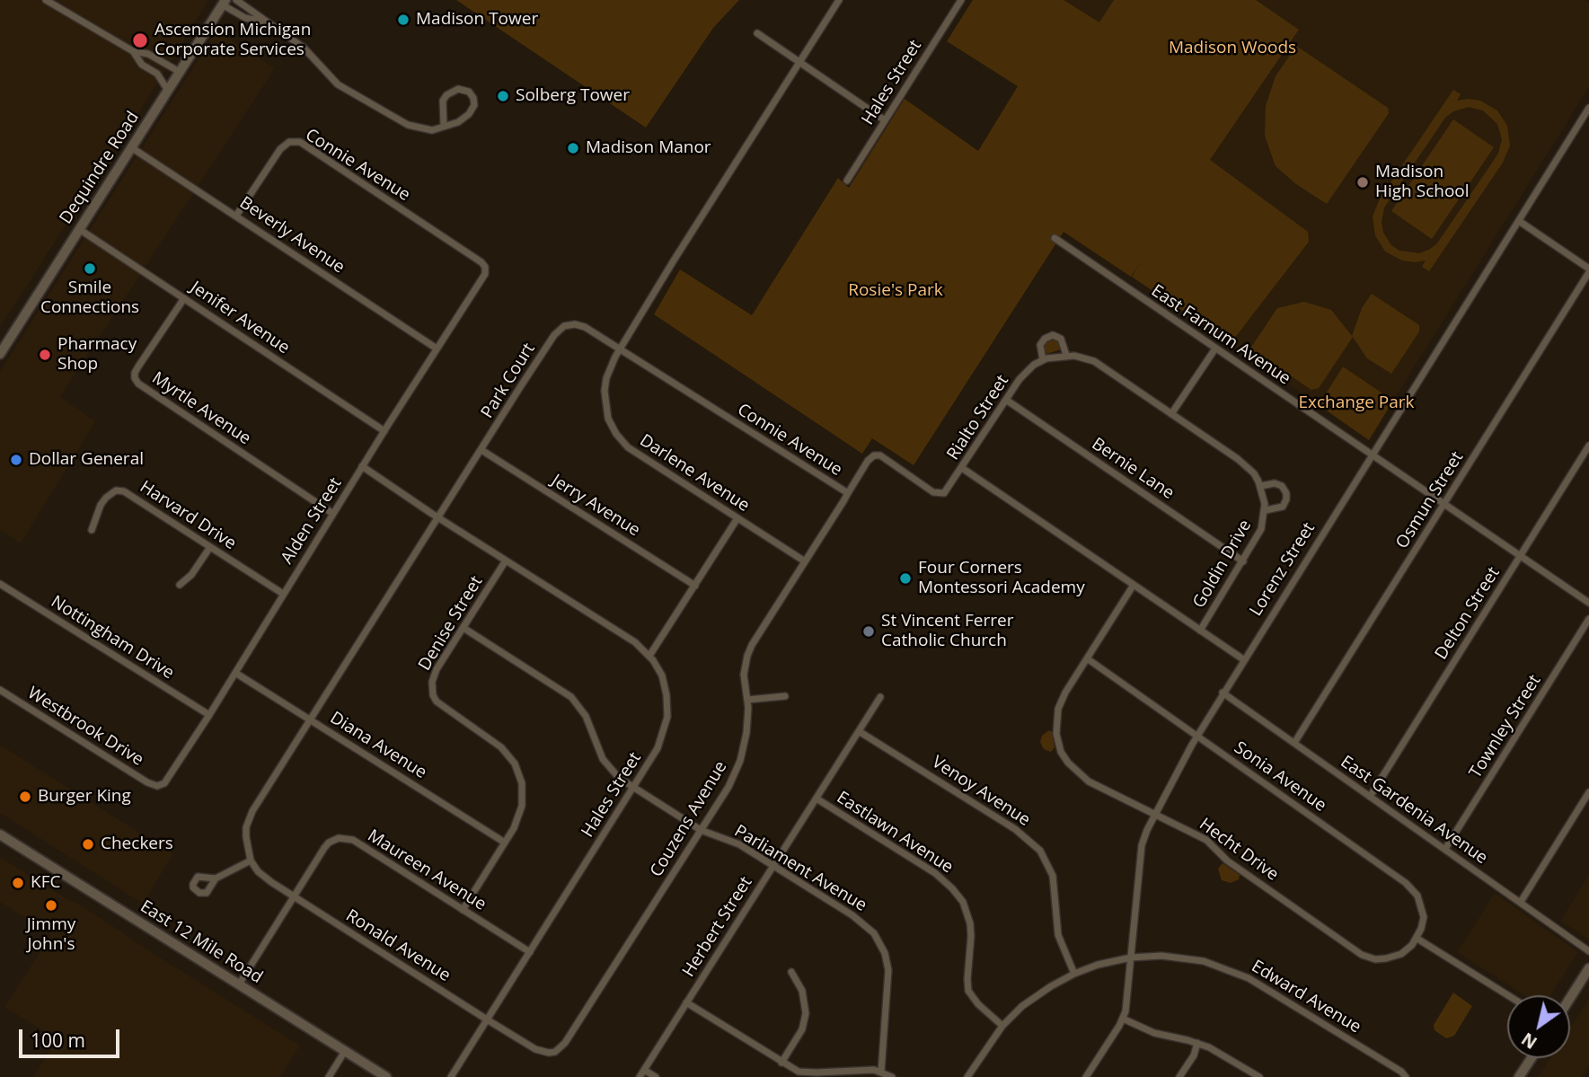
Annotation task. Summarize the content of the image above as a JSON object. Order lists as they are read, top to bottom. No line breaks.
{"streets":{"main road":["Dequindre Road","East 12 Mile Road"],"street":["Hales Street","Connie Avenue","Beverly Avenue","Jenifer Avenue","East Farnum Avenue","Park Court","Myrtle Avenue","Rialto Street","Bernie Lane","Darlene Avenue","Osmun Street","Jerry Avenue","Harvard Drive","Alden Street","Goldin Drive","Lorenz Street","Delton Street","Denise Street","Nottingham Drive","Westbrook Drive","Townley Street","Diana Avenue","Sonia Avenue","Venoy Avenue","East Gardenia Avenue","Couzens Avenue","Eastlawn Avenue","Hecht Drive","Parliament Avenue","Maureen Avenue","Herbert Street","Ronald Avenue","Edward Avenue"]},"crossings":[["Hales Street","Couzens Avenue"],["Hales Street","Parliament Avenue"],["Hales Street","Maureen Avenue"],["Hales Street","Ronald Avenue"],["Connie Avenue","Beverly Avenue"],["Connie Avenue","Park Court"],["Connie Avenue","Darlene Avenue"],["Connie Avenue","Alden Street"],["Connie Avenue","Couzens Avenue"],["Dequindre Road","Beverly Avenue"],["Dequindre Road","Jenifer Avenue"],["Beverly Avenue","Alden Street"],["Jenifer Avenue","Myrtle Avenue"],["Jenifer Avenue","Alden Street"],["East Farnum Avenue","Osmun Street"],["East Farnum Avenue","Lorenz Street"],["East Farnum Avenue","Delton Street"],["Park Court","Darlene Avenue"],["Park Court","Jerry Avenue"],["Park Court","Diana Avenue"],["Myrtle Avenue","Alden Street"],["Rialto Street","Bernie Lane"],["Rialto Street","Goldin Drive"],["Rialto Street","Couzens Avenue"],["Bernie Lane","Goldin Drive"],["Darlene Avenue","Couzens Avenue"],["Osmun Street","East Gardenia Avenue"],["Harvard Drive","Alden Street"],["Alden Street","Nottingham Drive"],["Alden Street","Westbrook Drive"],["Alden Street","Diana Avenue"],["Lorenz Street","Sonia Avenue"],["Lorenz Street","East Gardenia Avenue"],["Lorenz Street","Hecht Drive"],["Lorenz Street","Edward Avenue"],["Delton Street","East Gardenia Avenue"],["Denise Street","Diana Avenue"],["Denise Street","Parliament Avenue"],["Denise Street","Maureen Avenue"],["Townley Street","East Gardenia Avenue"],["Sonia Avenue","Hecht Drive"],["Venoy Avenue","Herbert Street"],["Venoy Avenue","Edward Avenue"],["Couzens Avenue","Parliament Avenue"],["Couzens Avenue","Ronald Avenue"],["Eastlawn Avenue","Herbert Street"],["Eastlawn Avenue","Edward Avenue"],["Parliament Avenue","Herbert Street"],["Maureen Avenue","Ronald Avenue"]],"parks":["Madison Woods","Rosie's Park","Exchange Park"],"places":["Madison Tower","Ascension Michigan Corporate Services","Solberg Tower","Madison Manor","Madison High School","Smile Connections","Pharmacy Shop","Dollar General","Four Corners Montessori Academy","St Vincent Ferrer Catholic Church","Burger King","Checkers","KFC","Jimmy John's"],"scale_bar":"100 m","north":"bottom left"}
